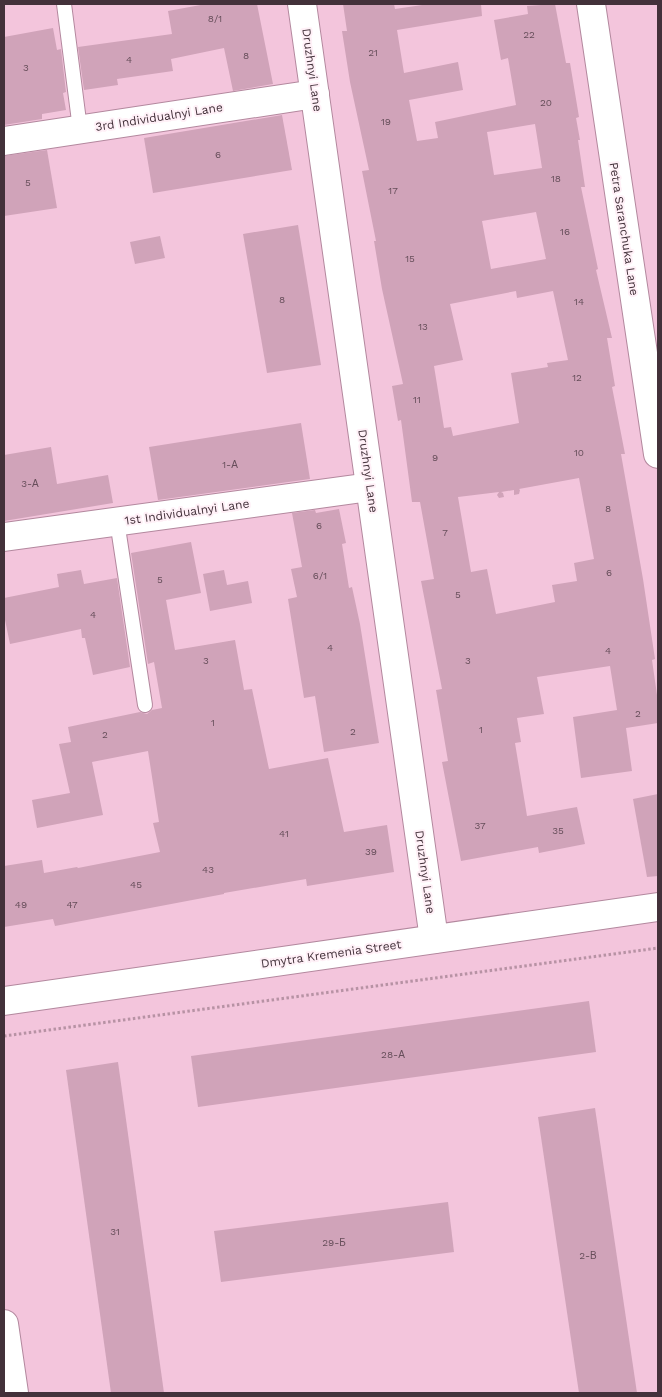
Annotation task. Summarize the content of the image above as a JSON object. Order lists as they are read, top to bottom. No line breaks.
{"streets":{"street":["Druzhnyi Lane","3rd Individualnyi Lane","Petra Saranchuka Lane","1st Individualnyi Lane","Dmytra Kremenia Street"]},"crossings":[["Druzhnyi Lane","3rd Individualnyi Lane"],["Druzhnyi Lane","1st Individualnyi Lane"],["Druzhnyi Lane","Dmytra Kremenia Street"]],"house_numbers":["8/1","22","21","8","4","3","20","19","6","18","5","17","16","15","8","14","13","12","11","10","9","1-А","3-А","8","6","7","6","6/1","5","5","4","4","4","3","3","2","1","1","2","2","37","35","41","39","43","45","49","47","28-А","31","29-Б","2-В"]}
